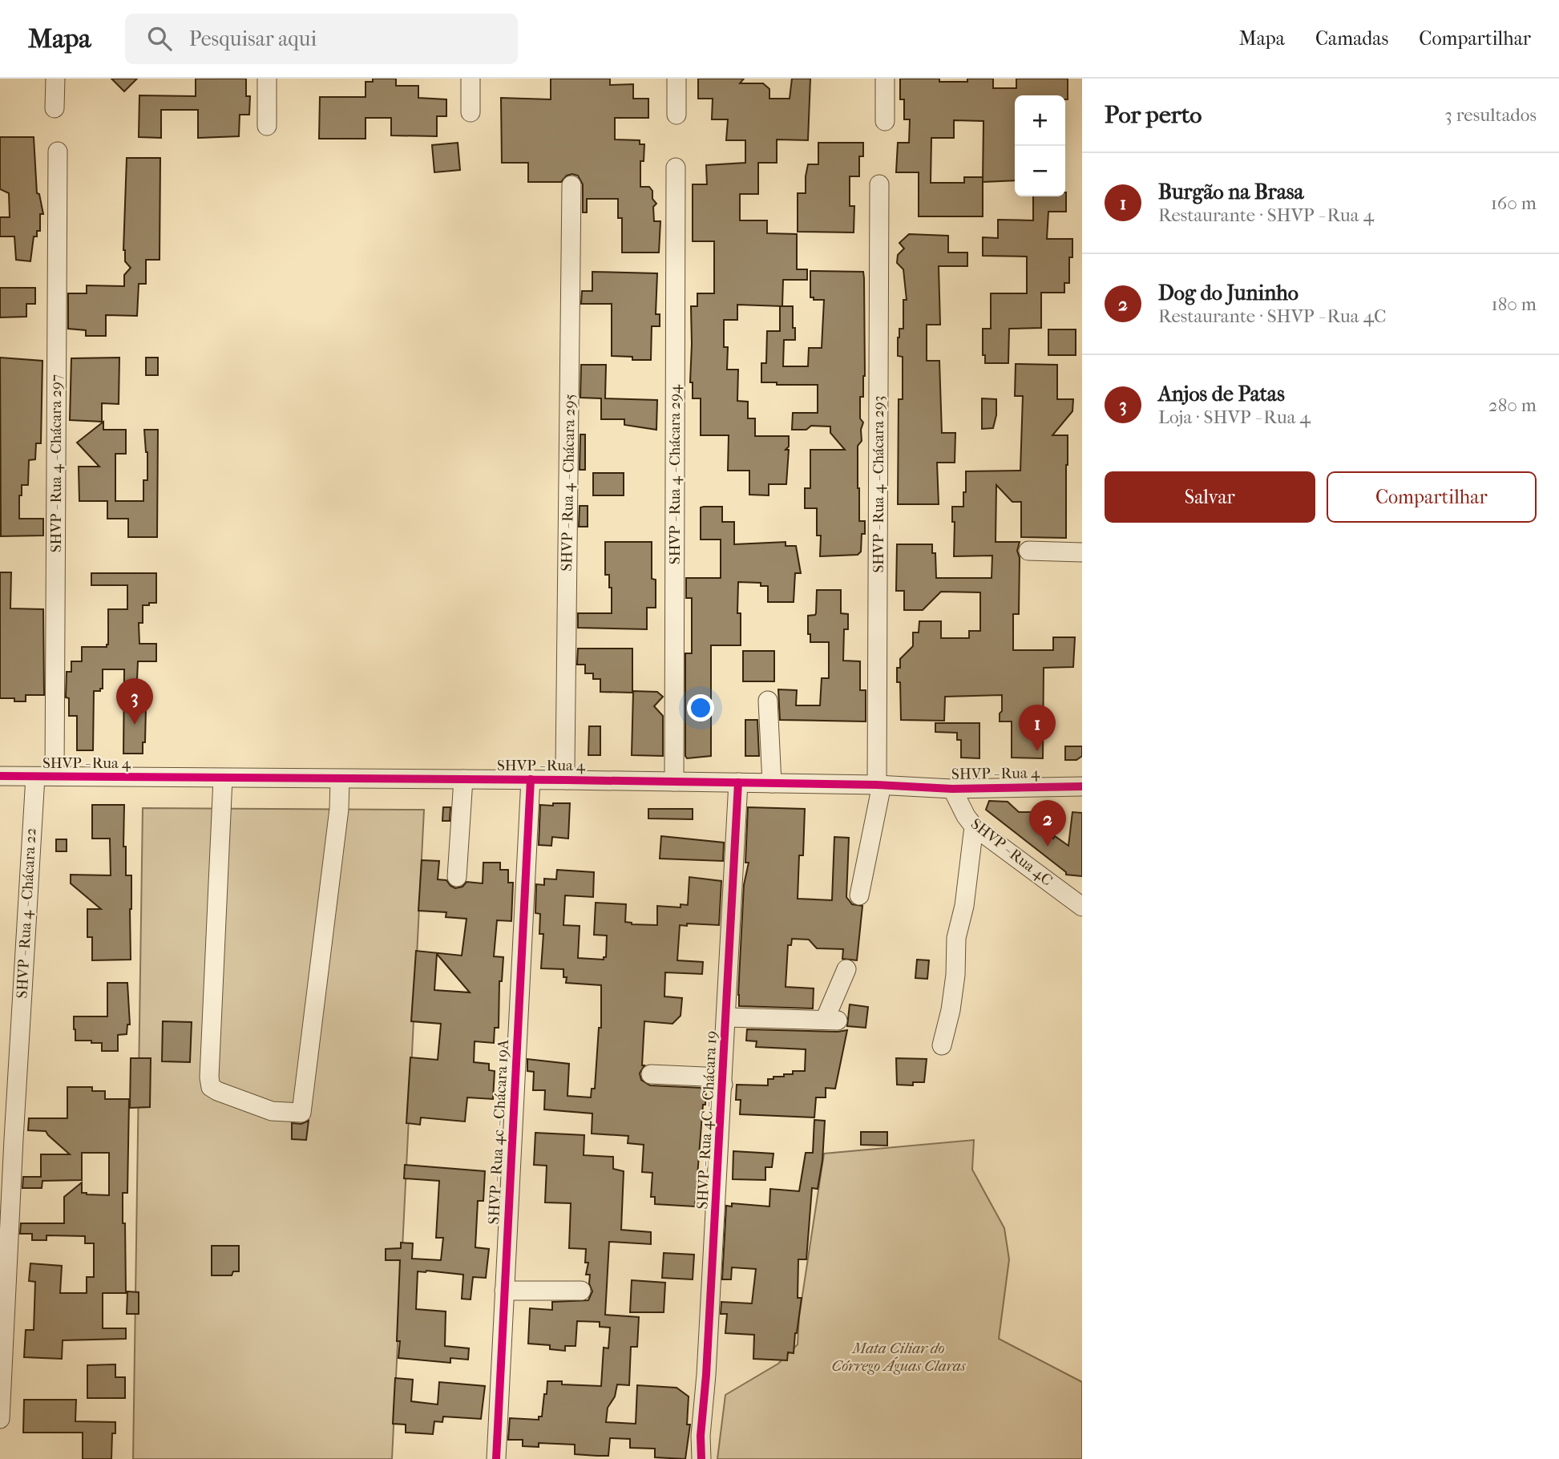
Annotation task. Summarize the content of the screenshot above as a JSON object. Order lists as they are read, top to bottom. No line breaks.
{"streets":{"street":["SHVP - Rua 4 - Chácara 297","SHVP - Rua 4 - Chácara 294","SHVP - Rua 4 - Chácara 295","SHVP - Rua 4 - Chácara 293","SHVP - Rua 4","SHVP - Rua 4C","SHVP - Rua 4 - Chácara 22","SHVP - Rua 4C - Chácara 19","SHVP - Rua 4c - Chácara 19A"]},"crossings":[["SHVP - Rua 4 - Chácara 297","SHVP - Rua 4"],["SHVP - Rua 4 - Chácara 294","SHVP - Rua 4"],["SHVP - Rua 4 - Chácara 295","SHVP - Rua 4"],["SHVP - Rua 4 - Chácara 293","SHVP - Rua 4"],["SHVP - Rua 4","SHVP - Rua 4C"],["SHVP - Rua 4","SHVP - Rua 4 - Chácara 22"],["SHVP - Rua 4","SHVP - Rua 4C - Chácara 19"],["SHVP - Rua 4","SHVP - Rua 4c - Chácara 19A"]],"parks":["Mata Ciliar do Córrego Águas Claras"],"page":{"header":"Mapa","search":"Pesquisar aqui","nav":["Mapa","Camadas","Compartilhar"],"heading":["Por perto","3 resultados"],"map_buttons":["+","−"],"list":[{"mark":"1","name":"Burgão na Brasa","note":"Restaurante · SHVP - Rua 4","value":"160 m"},{"mark":"2","name":"Dog do Juninho","note":"Restaurante · SHVP - Rua 4C","value":"180 m"},{"mark":"3","name":"Anjos de Patas","note":"Loja · SHVP - Rua 4","value":"280 m"}],"buttons":["Salvar","Compartilhar"],"pins":["3","1","2"]}}
